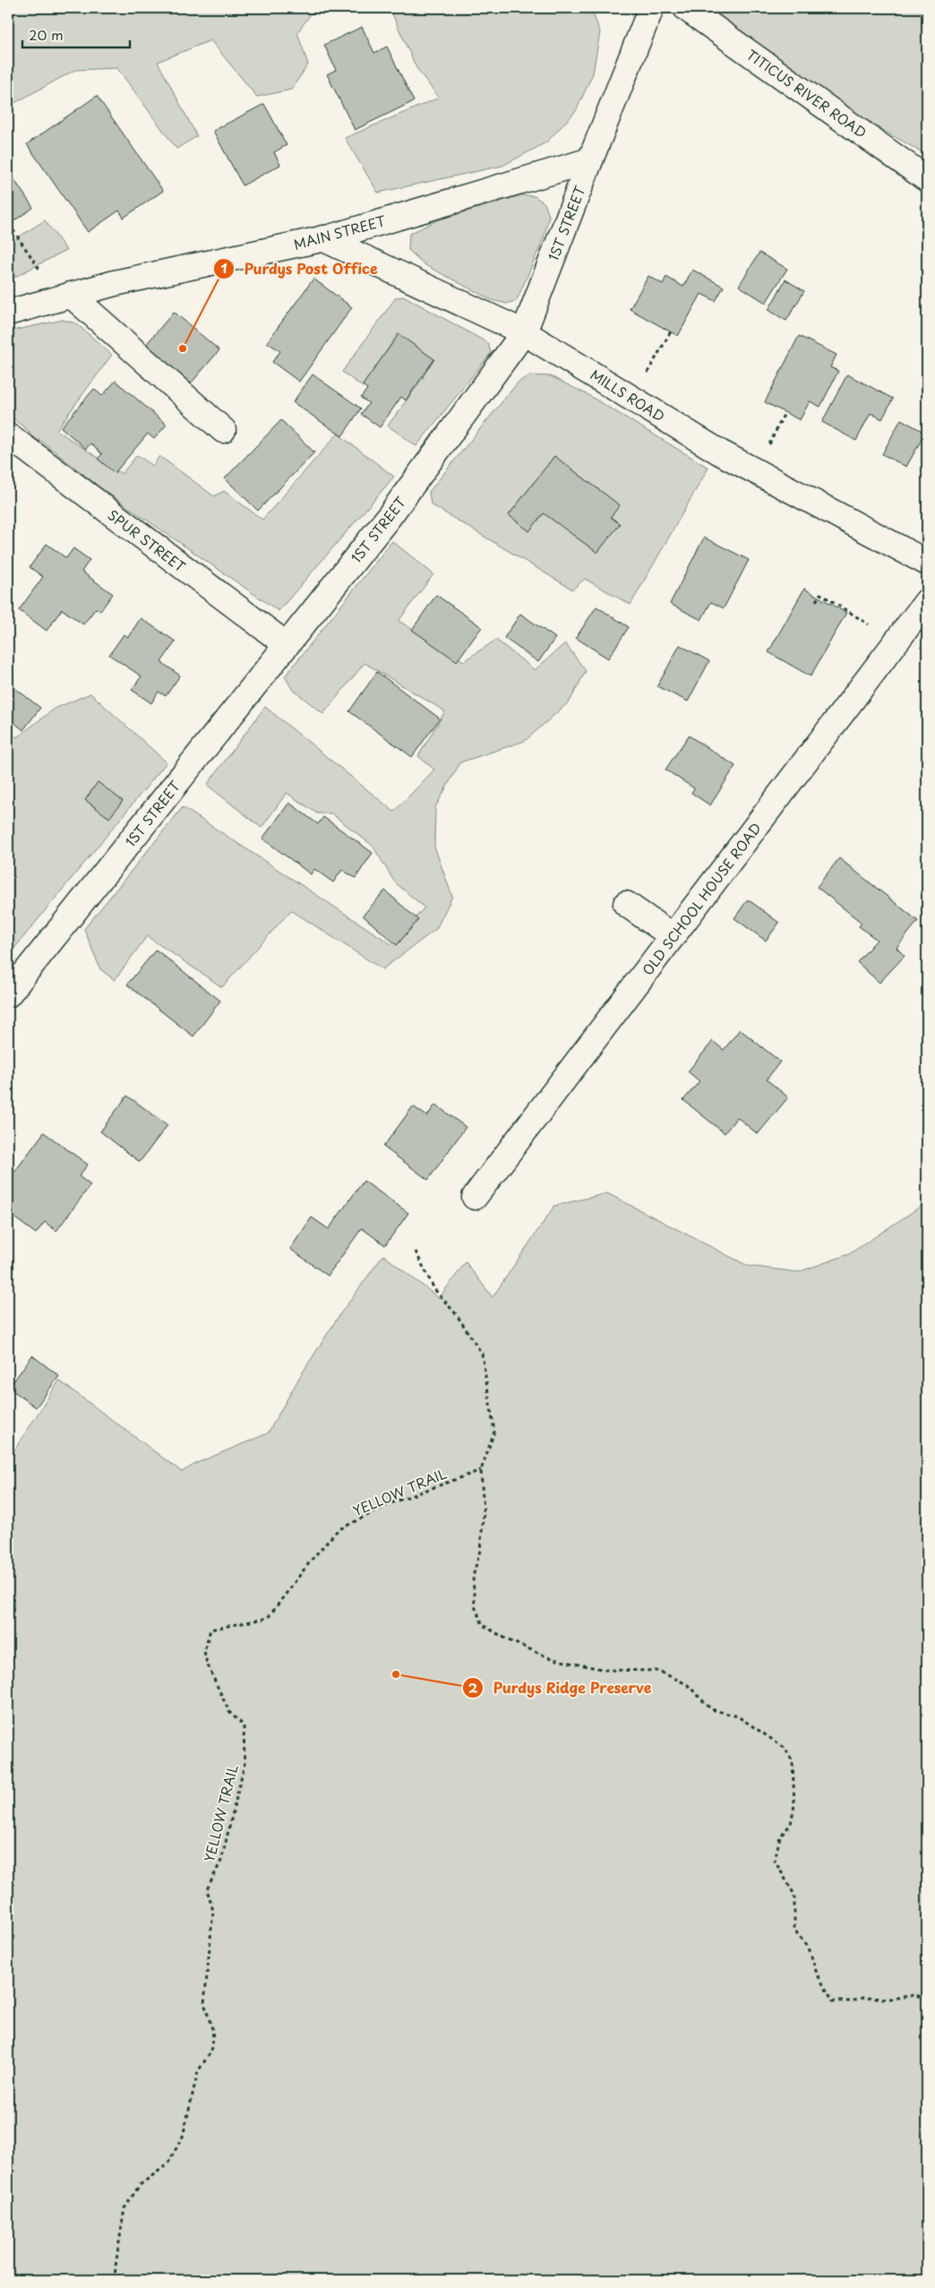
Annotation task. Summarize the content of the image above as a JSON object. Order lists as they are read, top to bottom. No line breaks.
{"streets":{"street":["TITICUS RIVER ROAD","1ST STREET","MAIN STREET","MILLS ROAD","SPUR STREET","OLD SCHOOL HOUSE ROAD"],"path":["YELLOW TRAIL"]},"crossings":[["1ST STREET","MAIN STREET"],["1ST STREET","MILLS ROAD"],["1ST STREET","SPUR STREET"],["MAIN STREET","MILLS ROAD"]],"places":["Purdys Post Office","Purdys Ridge Preserve"],"scale_bar":"20 m"}
